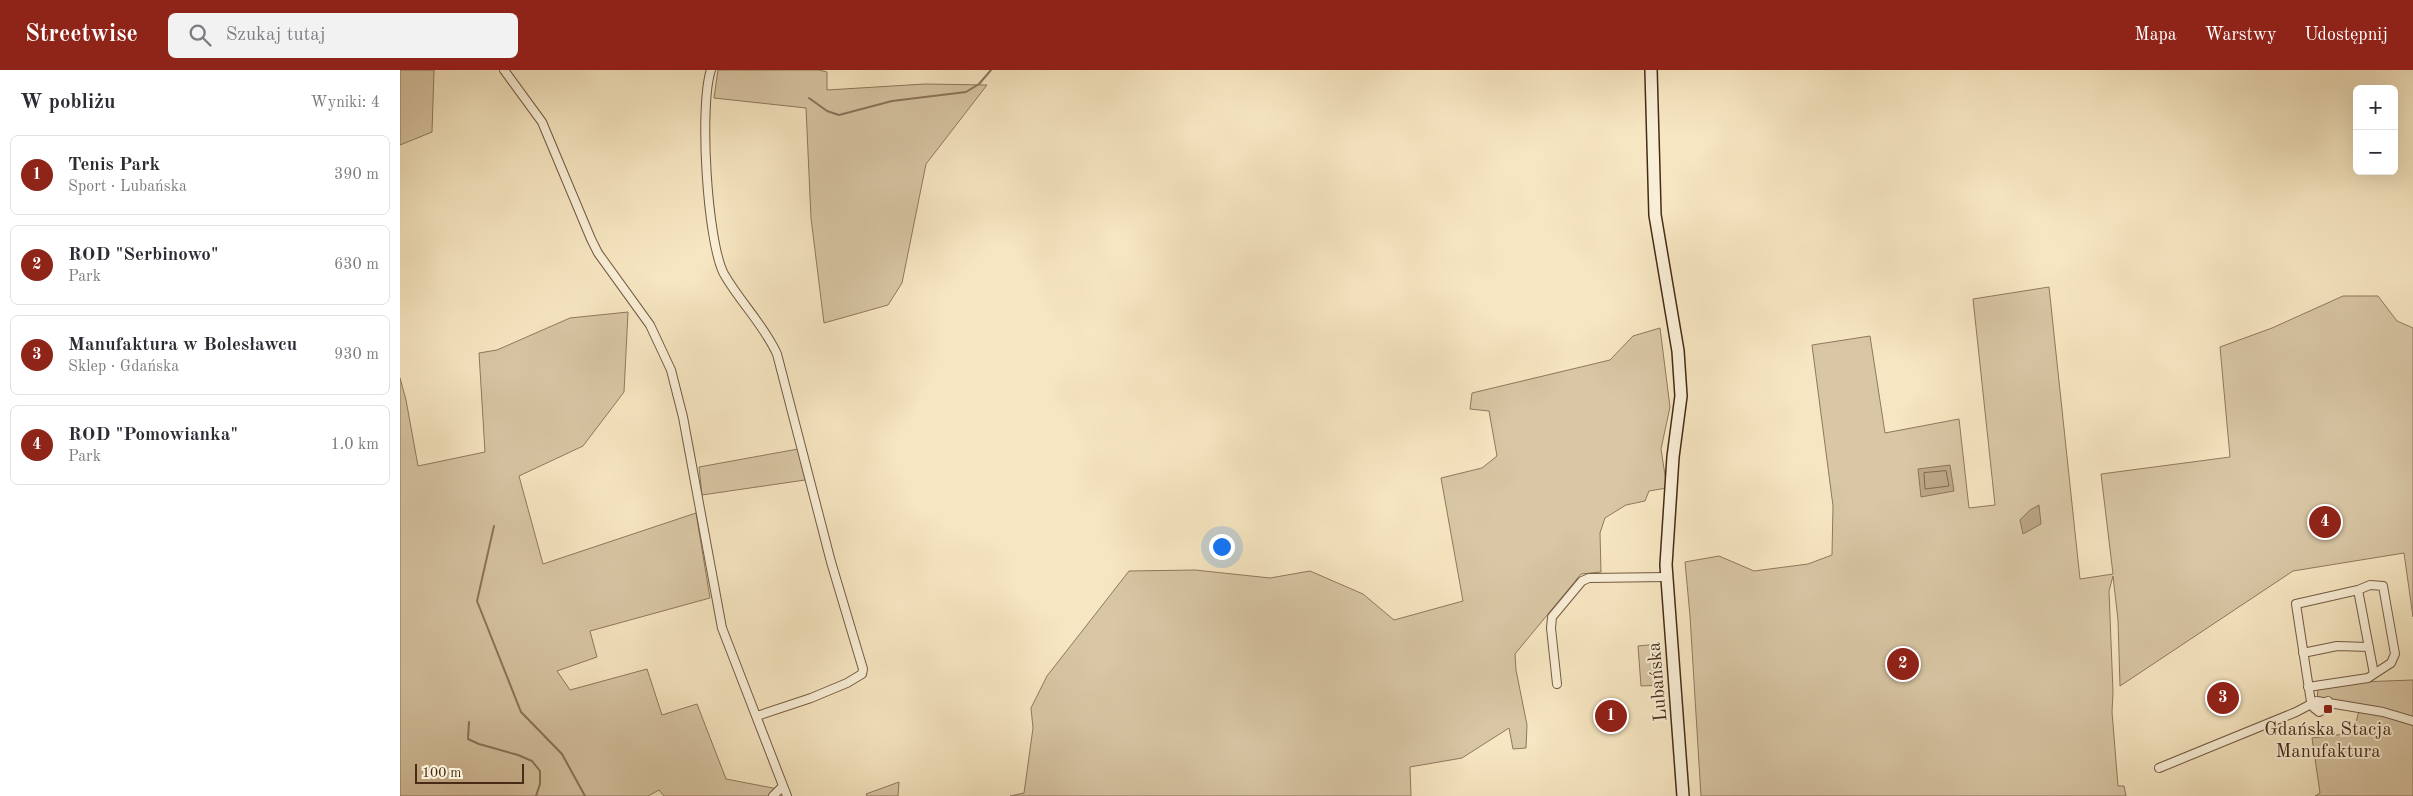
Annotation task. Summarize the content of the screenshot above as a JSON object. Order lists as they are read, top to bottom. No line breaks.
{"streets":{"street":["Lubańska"]},"places":{"transit":["Gdańska Stacja Manufaktura"]},"scale_bar":"100 m","page":{"header":"Streetwise","search":"Szukaj tutaj","nav":["Mapa","Warstwy","Udostępnij"],"heading":["W pobliżu","Wyniki: 4"],"map_buttons":["+","−"],"list":[{"mark":"1","name":"Tenis Park","note":"Sport · Lubańska","value":"390 m"},{"mark":"2","name":"ROD \"Serbinowo\"","note":"Park","value":"630 m"},{"mark":"3","name":"Manufaktura w Bolesławcu","note":"Sklep · Gdańska","value":"930 m"},{"mark":"4","name":"ROD \"Pomowianka\"","note":"Park","value":"1.0 km"}],"pins":["4","2","3","1"],"scale":"100 m"}}
